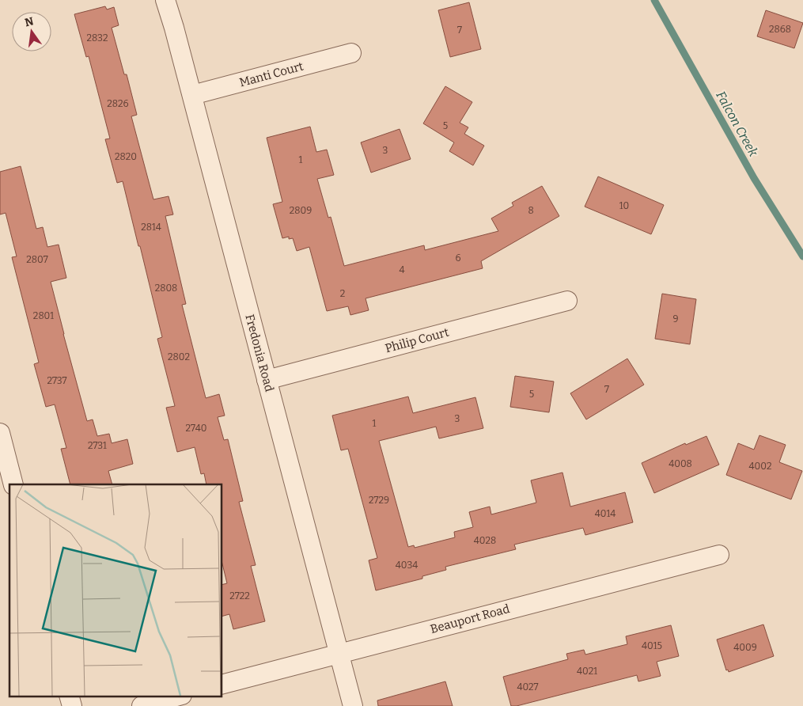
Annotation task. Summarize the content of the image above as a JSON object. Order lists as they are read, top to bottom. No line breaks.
{"streets":{"street":["Manti Court","Philip Court","Fredonia Road","Beauport Road"]},"crossings":[["Manti Court","Fredonia Road"],["Philip Court","Fredonia Road"],["Fredonia Road","Beauport Road"]],"water":["Falcon Creek"],"house_numbers":["2868","7","2832","2826","5","3","2820","1","10","2809","8","2814","6","2807","4","2808","2","2801","9","2802","2737","7","5","3","1","2740","2731","4008","4002","2729","4014","4028","4034","2722","4015","4009","4021","4027"],"north":"top"}
